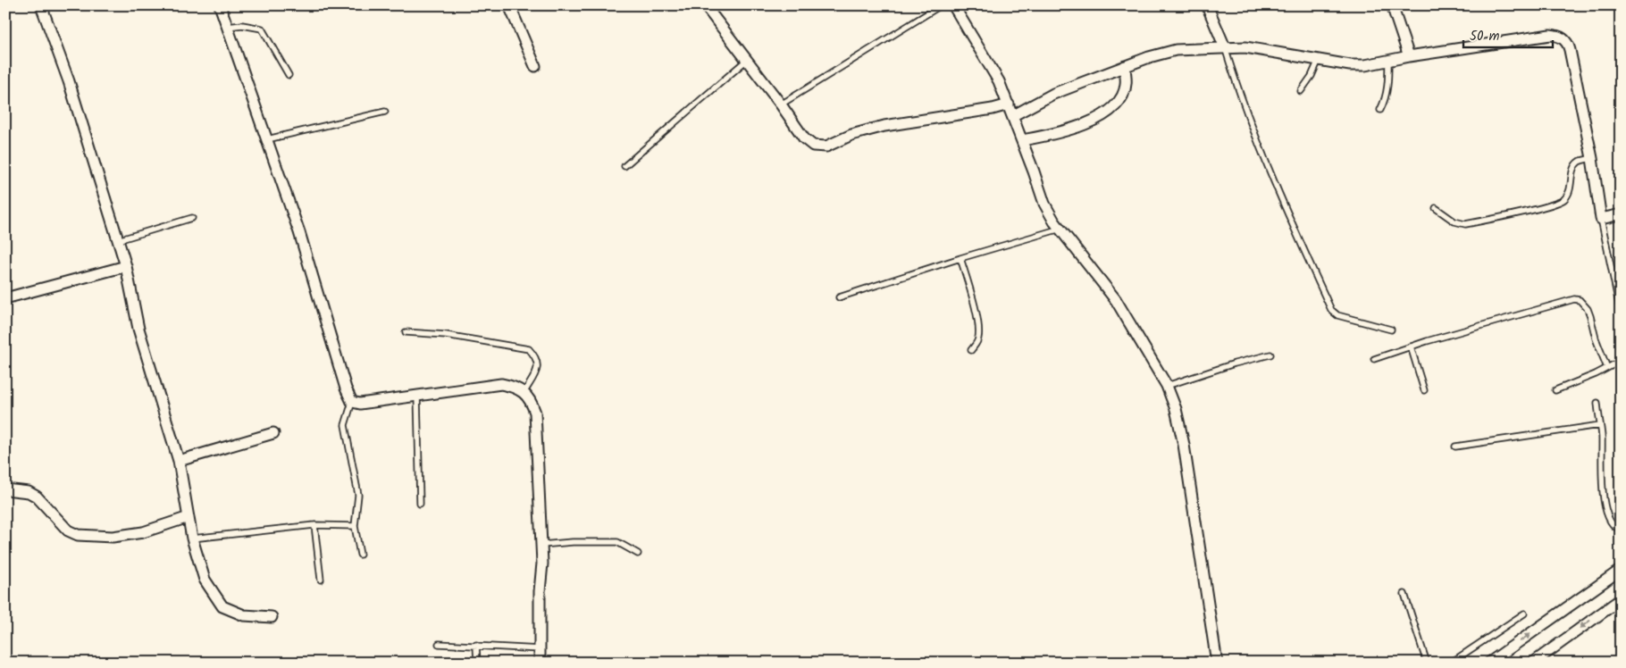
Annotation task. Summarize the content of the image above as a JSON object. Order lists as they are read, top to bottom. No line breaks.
{"scale_bar":"50 m"}
